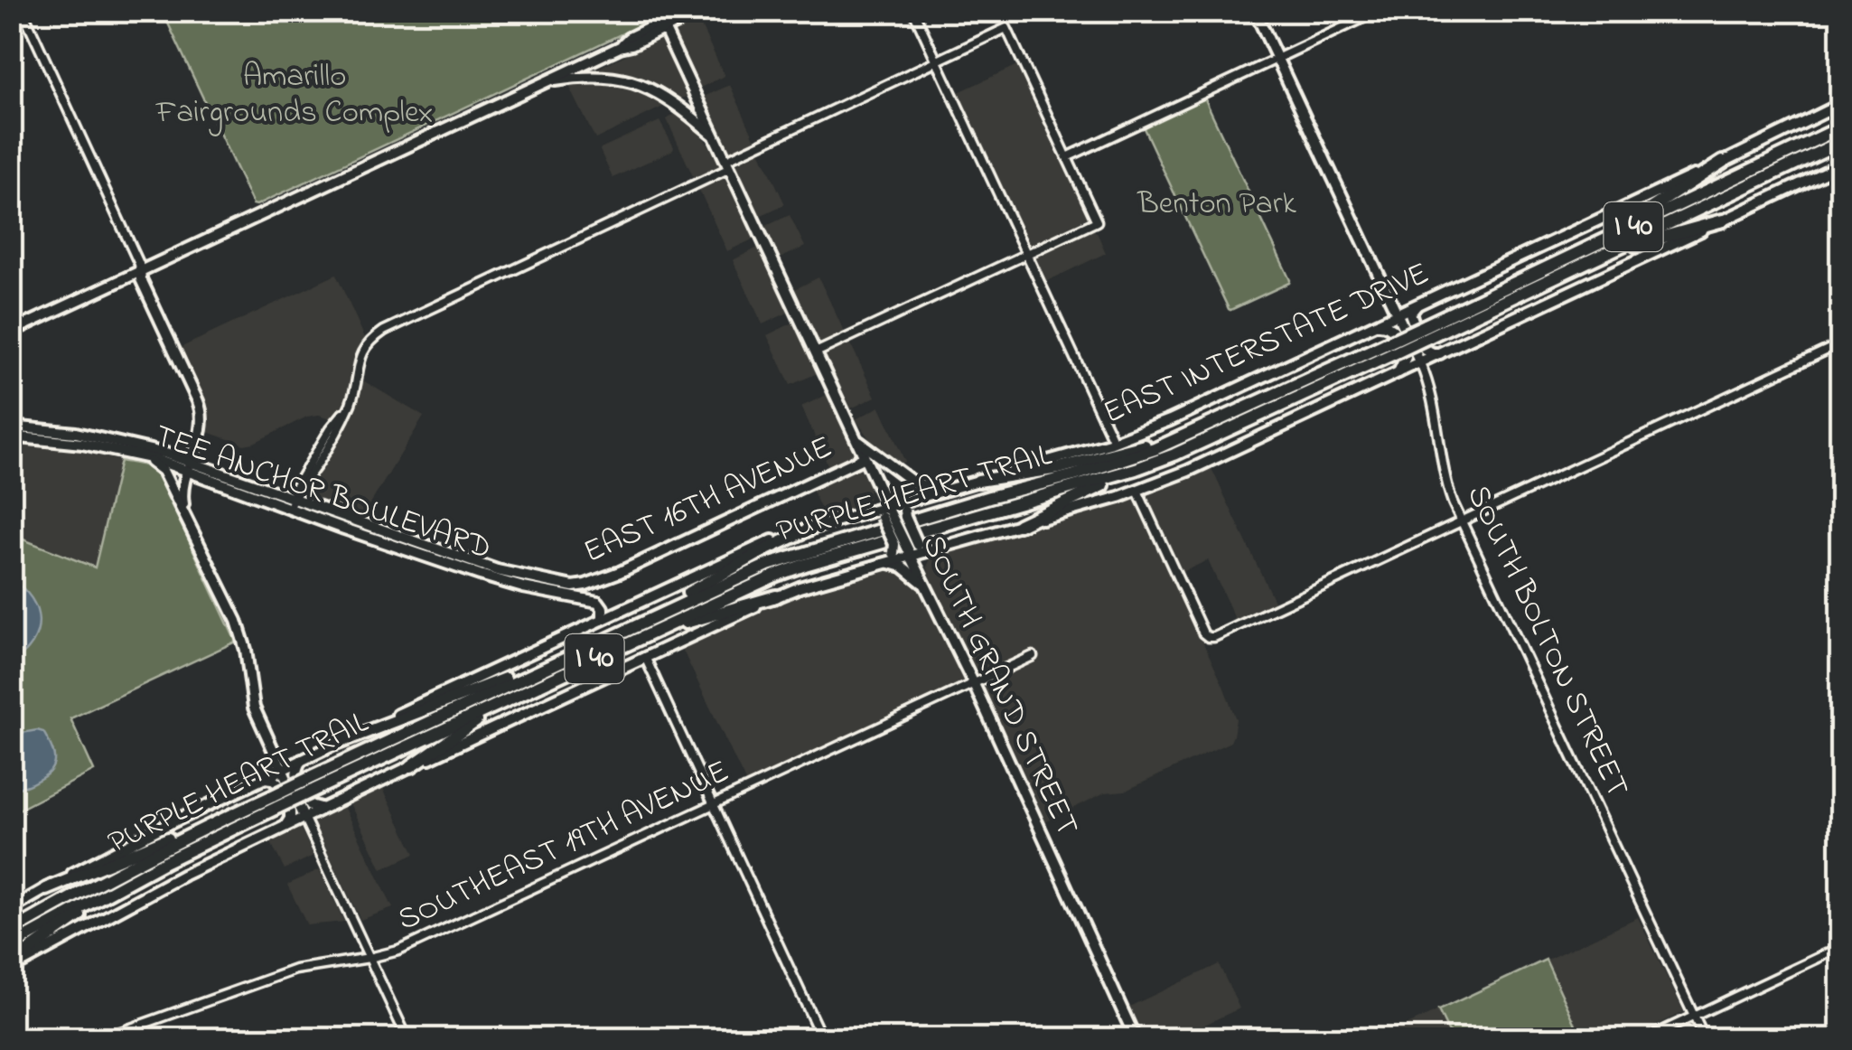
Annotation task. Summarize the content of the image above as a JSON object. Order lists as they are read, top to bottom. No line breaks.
{"streets":{"highway":["I 40","PURPLE HEART TRAIL"],"main road":["EAST INTERSTATE DRIVE","TEE ANCHOR BOULEVARD","EAST 16TH AVENUE","SOUTH BOLTON STREET","SOUTH GRAND STREET"],"street":["SOUTHEAST 19TH AVENUE"]},"crossings":[["EAST INTERSTATE DRIVE","TEE ANCHOR BOULEVARD"],["EAST INTERSTATE DRIVE","SOUTH BOLTON STREET"],["EAST INTERSTATE DRIVE","SOUTH GRAND STREET"],["TEE ANCHOR BOULEVARD","EAST 16TH AVENUE"],["EAST 16TH AVENUE","SOUTH GRAND STREET"],["SOUTH GRAND STREET","SOUTHEAST 19TH AVENUE"]],"parks":["Amarillo Fairgrounds Complex","Benton Park"]}
